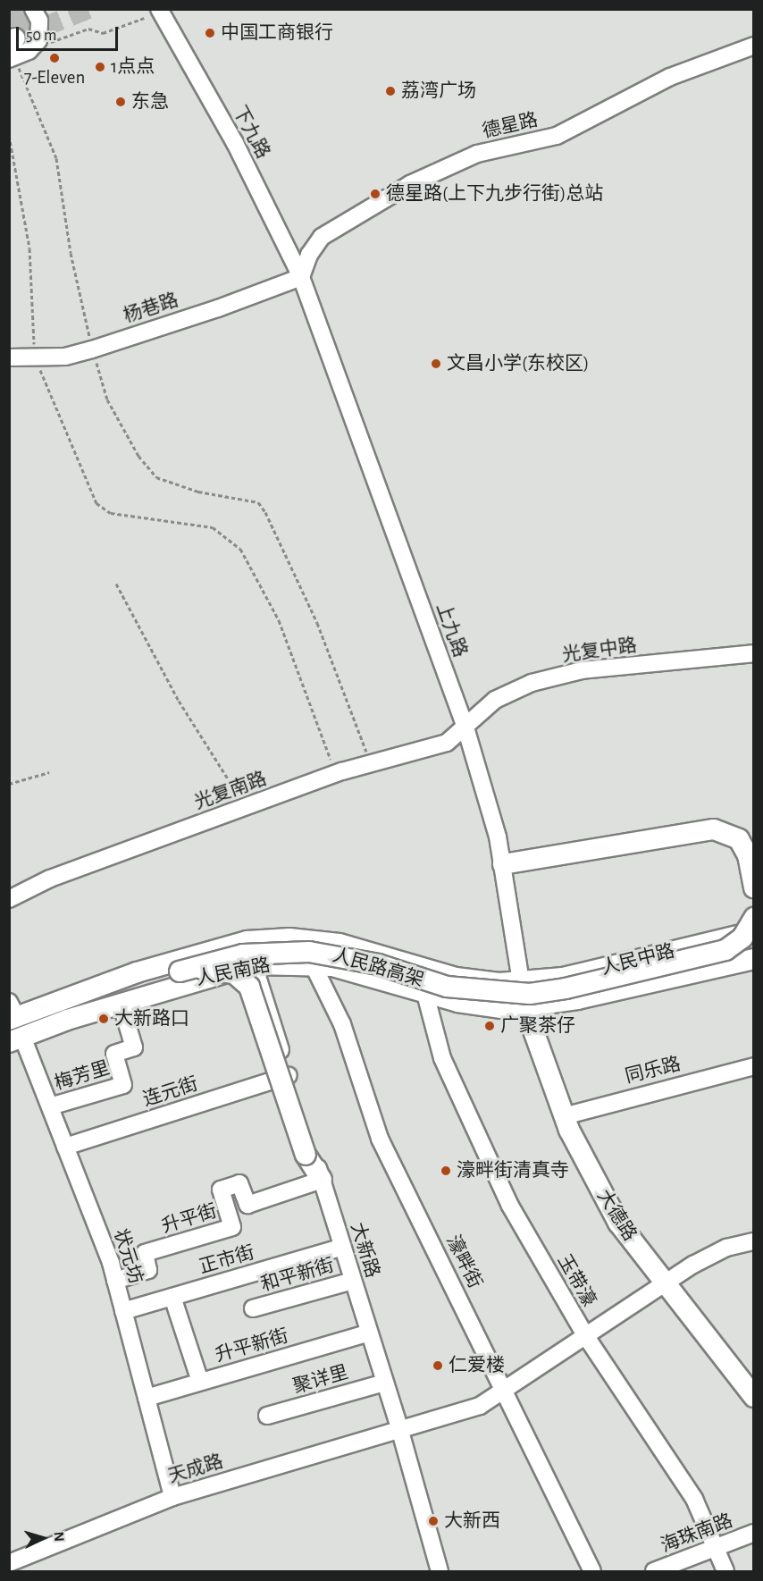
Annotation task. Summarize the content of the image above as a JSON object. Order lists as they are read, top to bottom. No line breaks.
{"streets":{"main road":["人民中路","人民路高架","人民南路","大德路"],"street":["德星路","下九路","杨巷路","上九路","光复中路","光复南路","同乐路","梅芳里","连元街","升平街","大新路","状元坊","正市街","濠畔街","和平新街","玉带濠","升平新街","聚详里","天成路","海珠南路"]},"crossings":[["德星路","下九路"],["德星路","杨巷路"],["德星路","上九路"],["下九路","杨巷路"],["下九路","上九路"],["杨巷路","上九路"],["上九路","光复中路"],["上九路","光复南路"],["上九路","人民中路"],["上九路","人民南路"],["上九路","大德路"],["光复中路","光复南路"],["人民中路","人民南路"],["人民中路","大德路"],["人民路高架","人民南路"],["人民路高架","状元坊"],["人民南路","梅芳里"],["人民南路","大德路"],["人民南路","大新路"],["人民南路","状元坊"],["人民南路","濠畔街"],["人民南路","玉带濠"],["同乐路","大德路"],["梅芳里","状元坊"],["连元街","大新路"],["连元街","状元坊"],["大德路","天成路"],["升平街","大新路"],["升平街","状元坊"],["大新路","正市街"],["大新路","和平新街"],["大新路","升平新街"],["大新路","聚详里"],["大新路","天成路"],["状元坊","正市街"],["状元坊","升平新街"],["状元坊","天成路"],["濠畔街","天成路"],["玉带濠","天成路"],["玉带濠","海珠南路"]],"places":["中国工商银行","7-Eleven","1点点","荔湾广场","东急","德星路(上下九步行街)总站","文昌小学(东校区)","大新路口","广聚茶仔","濠畔街清真寺","仁爱楼","大新西"],"scale_bar":"50 m","north":"right"}
